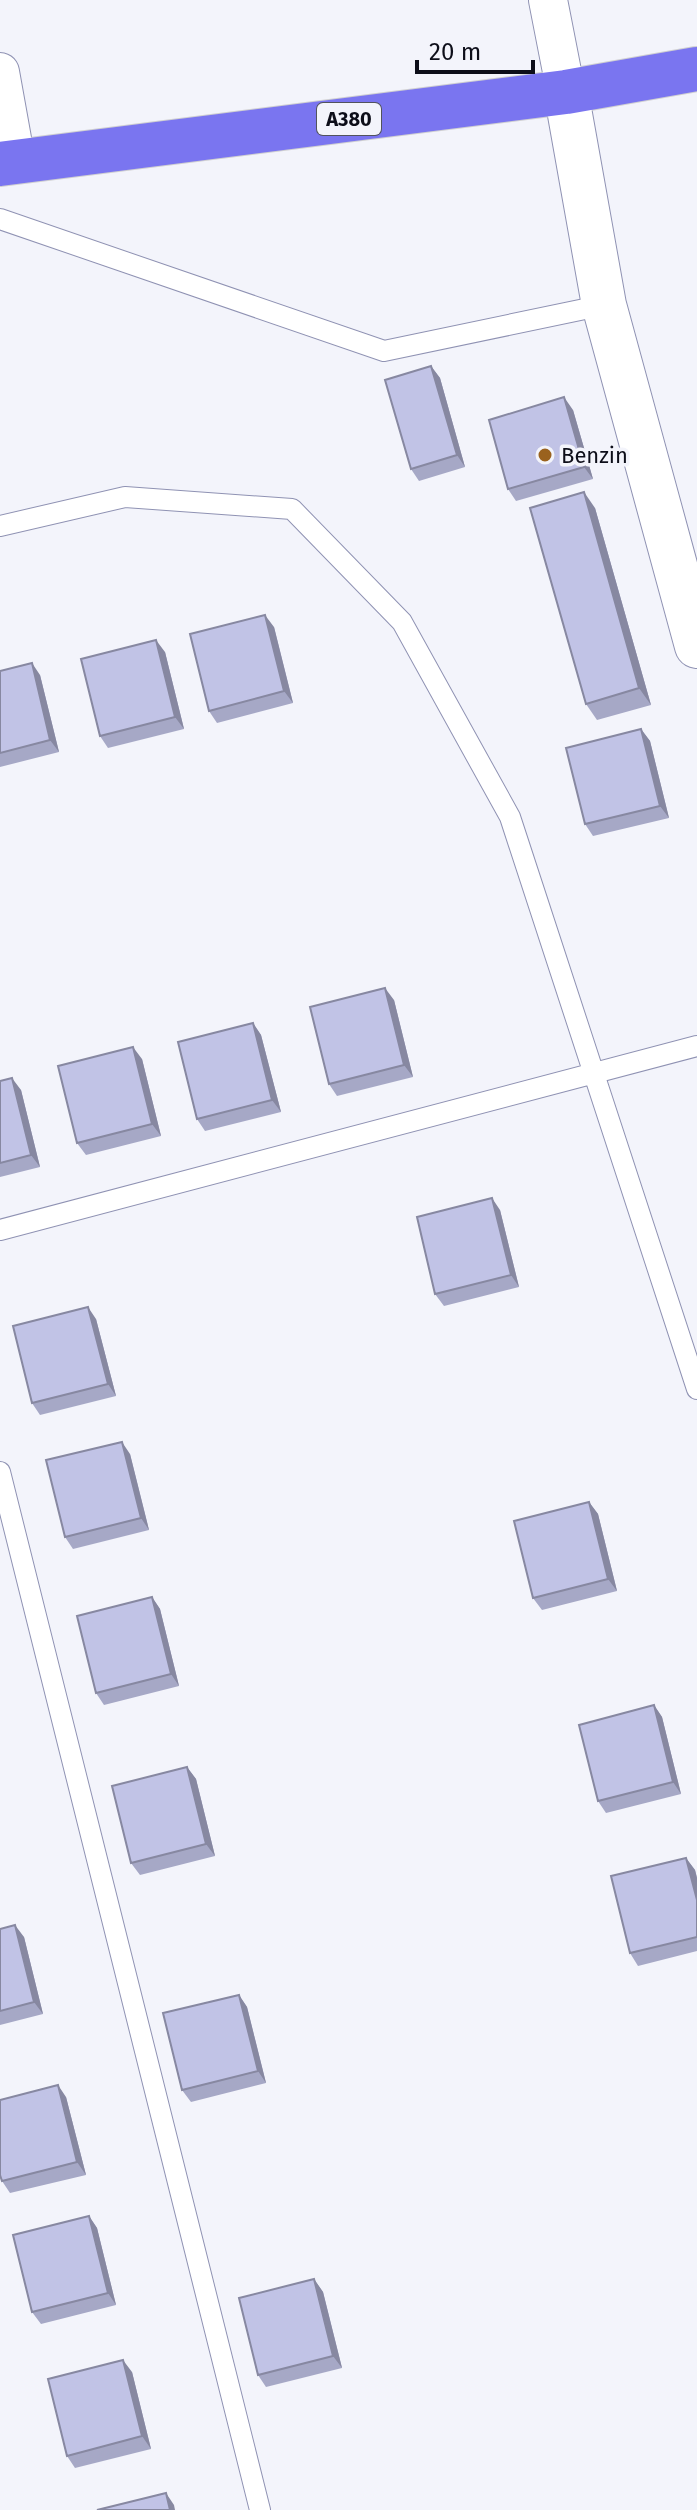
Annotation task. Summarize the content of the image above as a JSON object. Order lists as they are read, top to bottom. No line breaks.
{"streets":{"highway":["A380"]},"places":["Benzin"],"scale_bar":"20 m"}
